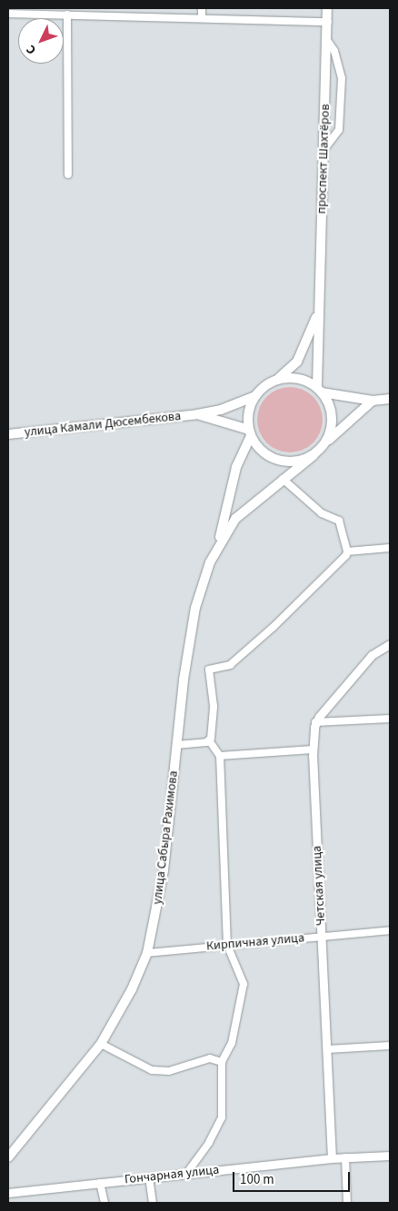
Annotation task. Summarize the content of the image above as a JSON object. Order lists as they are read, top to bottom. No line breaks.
{"streets":{"main road":["проспект Шахтёров","улица Камали Дюсембекова","улица Сабыра Рахимова"],"street":["Четская улица","Кирпичная улица","Гончарная улица"]},"crossings":[["проспект Шахтёров","улица Камали Дюсембекова"],["улица Сабыра Рахимова","Кирпичная улица"],["Четская улица","Кирпичная улица"],["Четская улица","Гончарная улица"]],"scale_bar":"100 m","north":"bottom left"}
